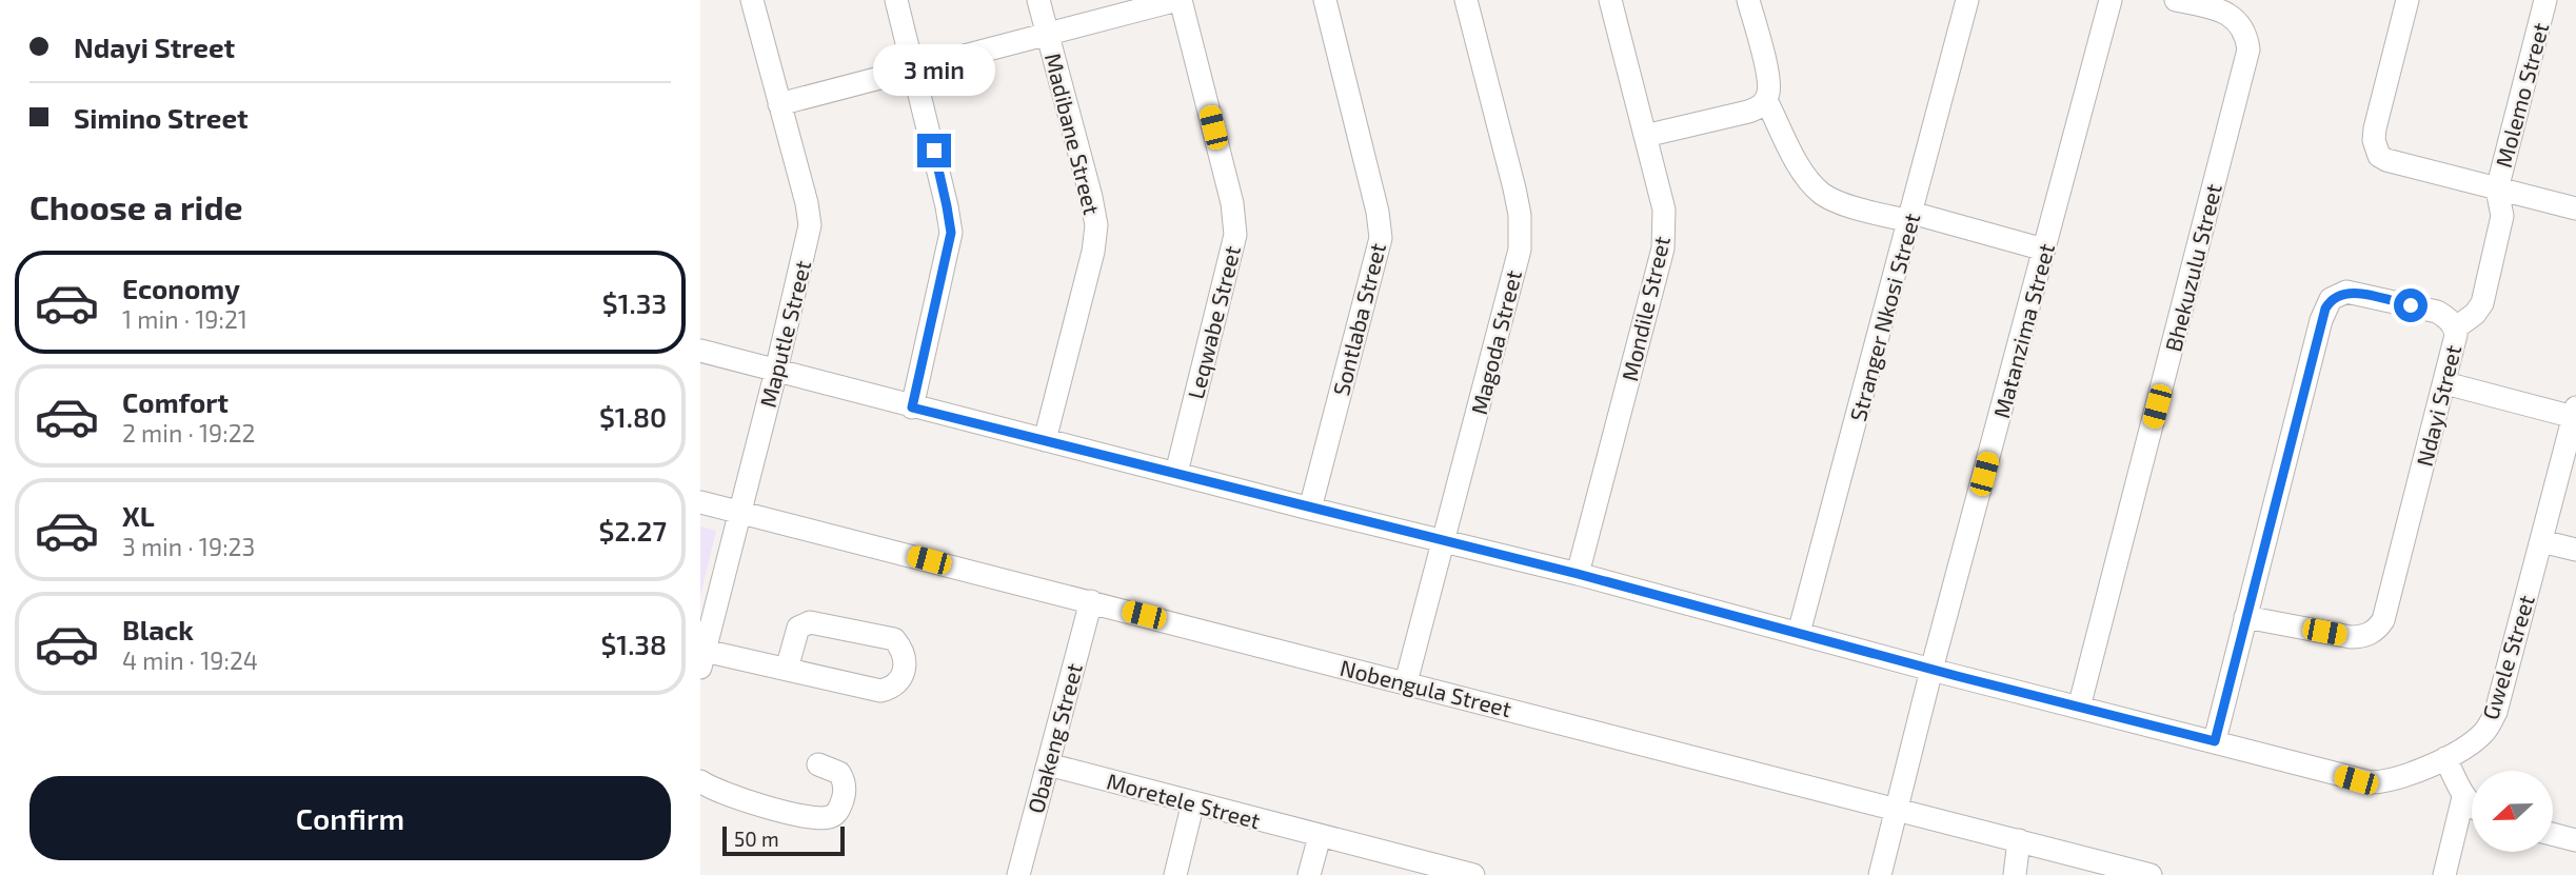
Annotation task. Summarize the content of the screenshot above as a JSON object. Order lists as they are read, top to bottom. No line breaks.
{"streets":{"street":["Molemo Street","Madibane Street","Bhekuzulu Street","Mondile Street","Stranger Nkosi Street","Sontlaba Street","Leqwabe Street","Matanzima Street","Maputle Street","Magoda Street","Ndayi Street","Gwele Street","Nobengula Street","Obakeng Street","Moretele Street"]},"crossings":[["Madibane Street","Gwele Street"],["Bhekuzulu Street","Gwele Street"],["Mondile Street","Gwele Street"],["Stranger Nkosi Street","Gwele Street"],["Sontlaba Street","Gwele Street"],["Leqwabe Street","Gwele Street"],["Matanzima Street","Gwele Street"],["Matanzima Street","Nobengula Street"],["Maputle Street","Gwele Street"],["Maputle Street","Nobengula Street"],["Magoda Street","Gwele Street"],["Magoda Street","Nobengula Street"],["Ndayi Street","Gwele Street"],["Nobengula Street","Obakeng Street"],["Obakeng Street","Moretele Street"]],"scale_bar":"50 m","north":"left","page":{"banner":["Ndayi Street","Simino Street"],"bubble":"3 min","heading":"Choose a ride","list":[{"name":"Economy","note":"1 min · 19:21","value":"$1.33"},{"name":"Comfort","note":"2 min · 19:22","value":"$1.80"},{"name":"XL","note":"3 min · 19:23","value":"$2.27"},{"name":"Black","note":"4 min · 19:24","value":"$1.38"}],"buttons":"Confirm","scale":"50 m"}}
